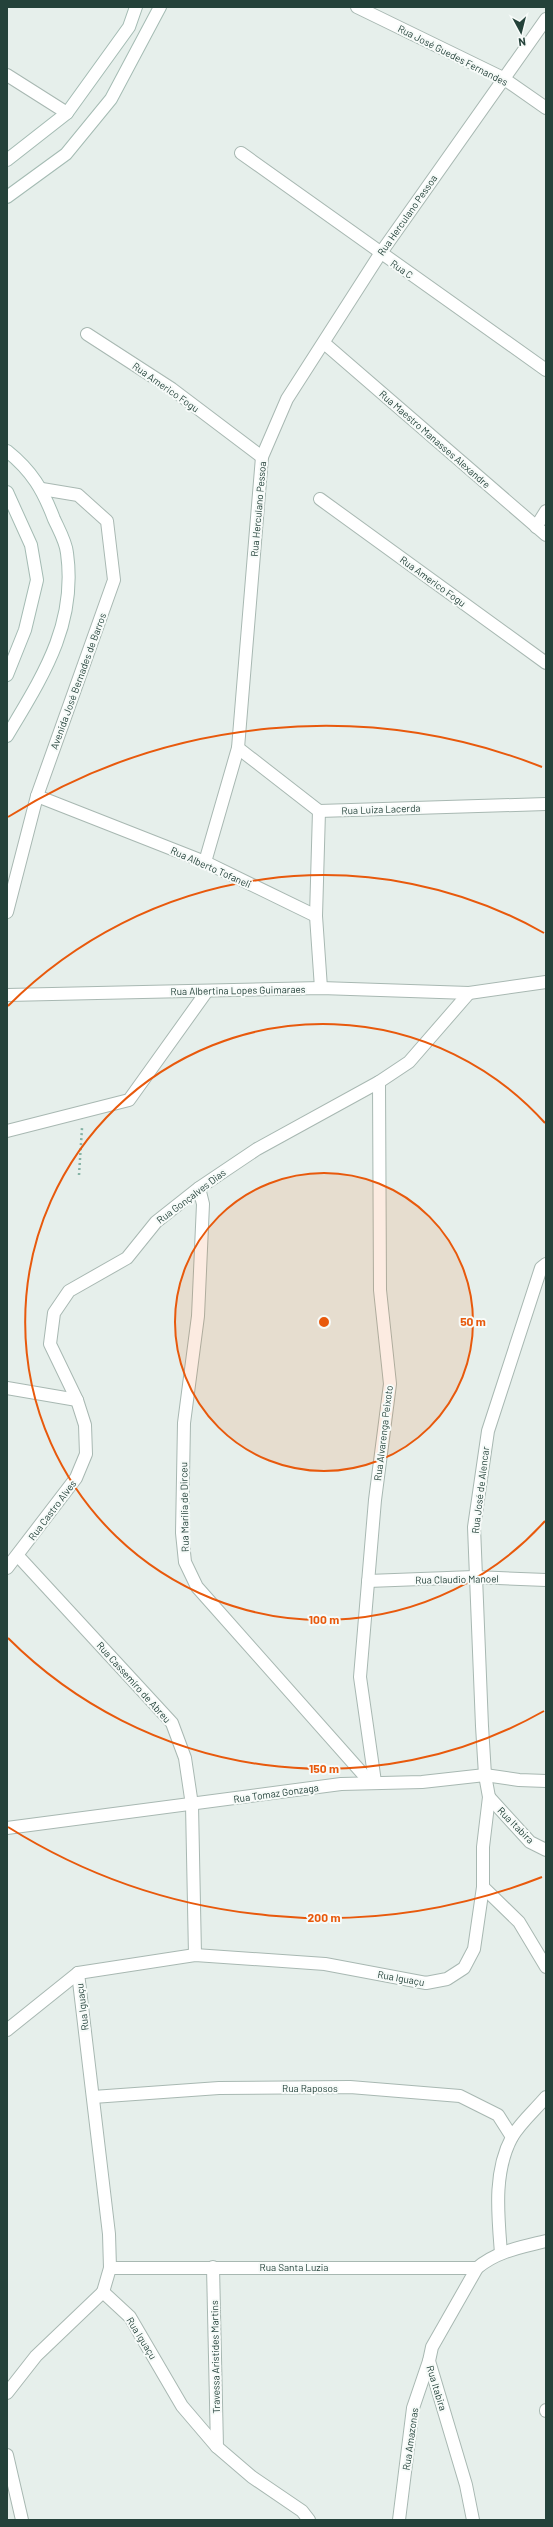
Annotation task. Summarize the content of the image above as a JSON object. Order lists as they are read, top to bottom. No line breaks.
{"streets":{"street":["Rua José Guedes Fernandes","Rua Herculano Pessoa","Rua C","Rua Americo Fogu","Rua Maestro Manasses Alexandre","Avenida José Bernades de Barros","Rua Luiza Lacerda","Rua Alberto Tofaneli","Rua Albertina Lopes Guimaraes","Rua Gonçalves Dias","Rua Alvarenga Peixoto","Rua José de Alencar","Rua Marilia de Dirceu","Rua Castro Alves","Rua Claudio Manoel","Rua Cassemiro de Abreu","Rua Tomaz Gonzaga","Rua Itabira","Rua Iguaçu","Rua Raposos","Rua Santa Luzia","Travessa Aristides Martins","Rua Amazonas"]},"crossings":[["Rua José Guedes Fernandes","Rua Herculano Pessoa"],["Rua Herculano Pessoa","Rua C"],["Rua Herculano Pessoa","Rua Americo Fogu"],["Rua Herculano Pessoa","Rua Maestro Manasses Alexandre"],["Rua Herculano Pessoa","Rua Alberto Tofaneli"],["Avenida José Bernades de Barros","Rua Alberto Tofaneli"],["Rua Albertina Lopes Guimaraes","Rua Gonçalves Dias"],["Rua Gonçalves Dias","Rua Alvarenga Peixoto"],["Rua Gonçalves Dias","Rua Marilia de Dirceu"],["Rua Gonçalves Dias","Rua Castro Alves"],["Rua Alvarenga Peixoto","Rua Marilia de Dirceu"],["Rua Alvarenga Peixoto","Rua Claudio Manoel"],["Rua Alvarenga Peixoto","Rua Tomaz Gonzaga"],["Rua José de Alencar","Rua Claudio Manoel"],["Rua José de Alencar","Rua Tomaz Gonzaga"],["Rua José de Alencar","Rua Iguaçu"],["Rua Marilia de Dirceu","Rua Tomaz Gonzaga"],["Rua Castro Alves","Rua Cassemiro de Abreu"],["Rua Cassemiro de Abreu","Rua Tomaz Gonzaga"],["Rua Cassemiro de Abreu","Rua Iguaçu"],["Rua Tomaz Gonzaga","Rua Iguaçu"],["Rua Itabira","Rua Iguaçu"],["Rua Itabira","Rua Santa Luzia"],["Rua Itabira","Rua Amazonas"],["Rua Iguaçu","Rua Raposos"],["Rua Iguaçu","Rua Santa Luzia"],["Rua Iguaçu","Travessa Aristides Martins"],["Rua Santa Luzia","Travessa Aristides Martins"]],"north":"bottom","rings":["50 m","100 m","150 m","200 m"]}
